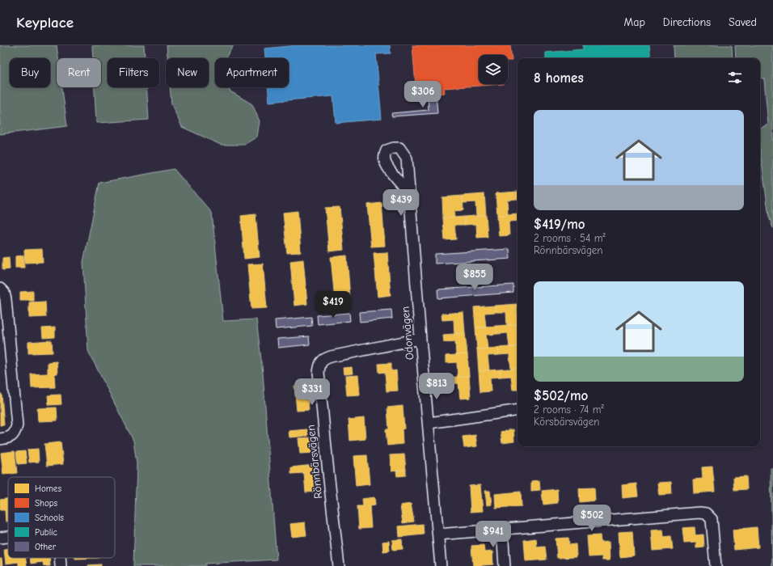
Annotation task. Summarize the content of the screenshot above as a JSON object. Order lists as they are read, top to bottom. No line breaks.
{"streets":{"street":["Odonvägen","Rönnbärsvägen"]},"crossings":[["Odonvägen","Rönnbärsvägen"]],"legend":["Homes","Shops","Schools","Public","Other"],"page":{"header":"Keyplace","nav":["Map","Directions","Saved"],"chip":["Buy","Rent","Filters","New","Apartment"],"heading":"8 homes","price":["$306","$439","$855","$419","$813","$331","$502","$941"],"list":[{"name":"$419/mo","note":"2 rooms · 54 m² · Rönnbärsvägen"},{"name":"$502/mo","note":"2 rooms · 74 m² · Körsbärsvägen"}]}}
